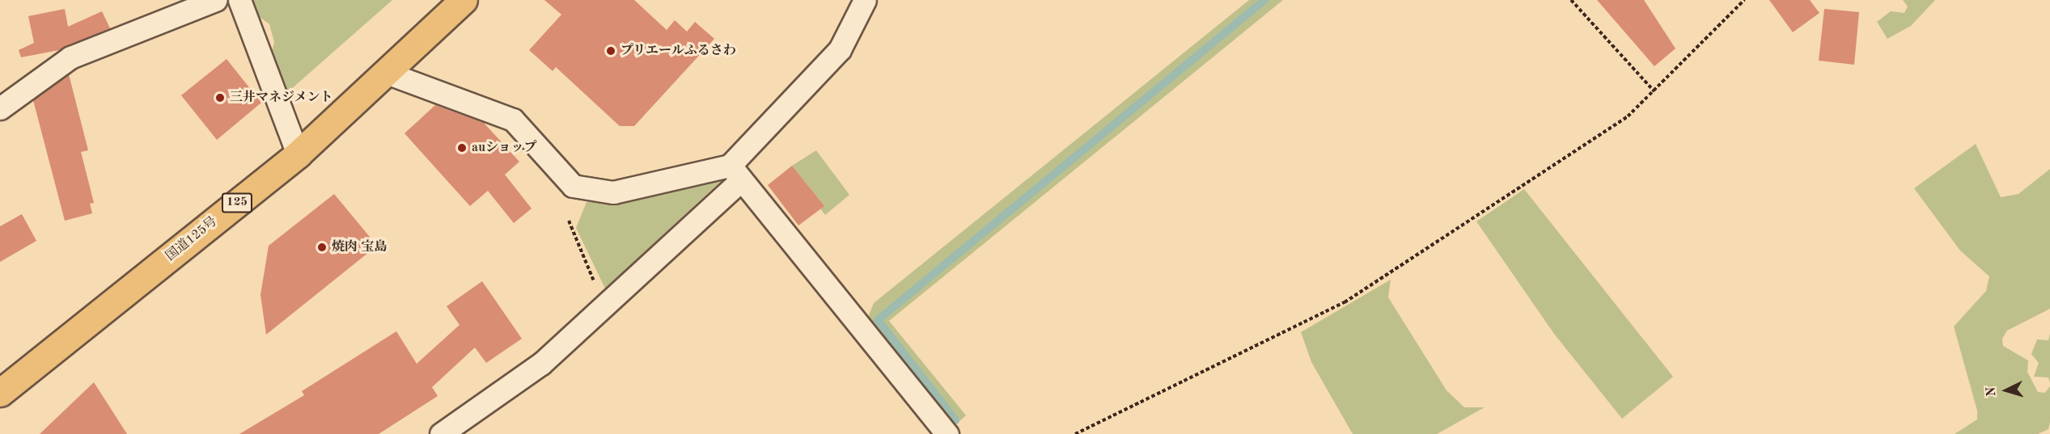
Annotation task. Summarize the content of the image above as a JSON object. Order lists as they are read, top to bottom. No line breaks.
{"streets":{"highway":["125","国道125号"]},"places":["プリエールふるさわ","三井マネジメント","auショップ","焼肉 宝島"],"north":"left"}
